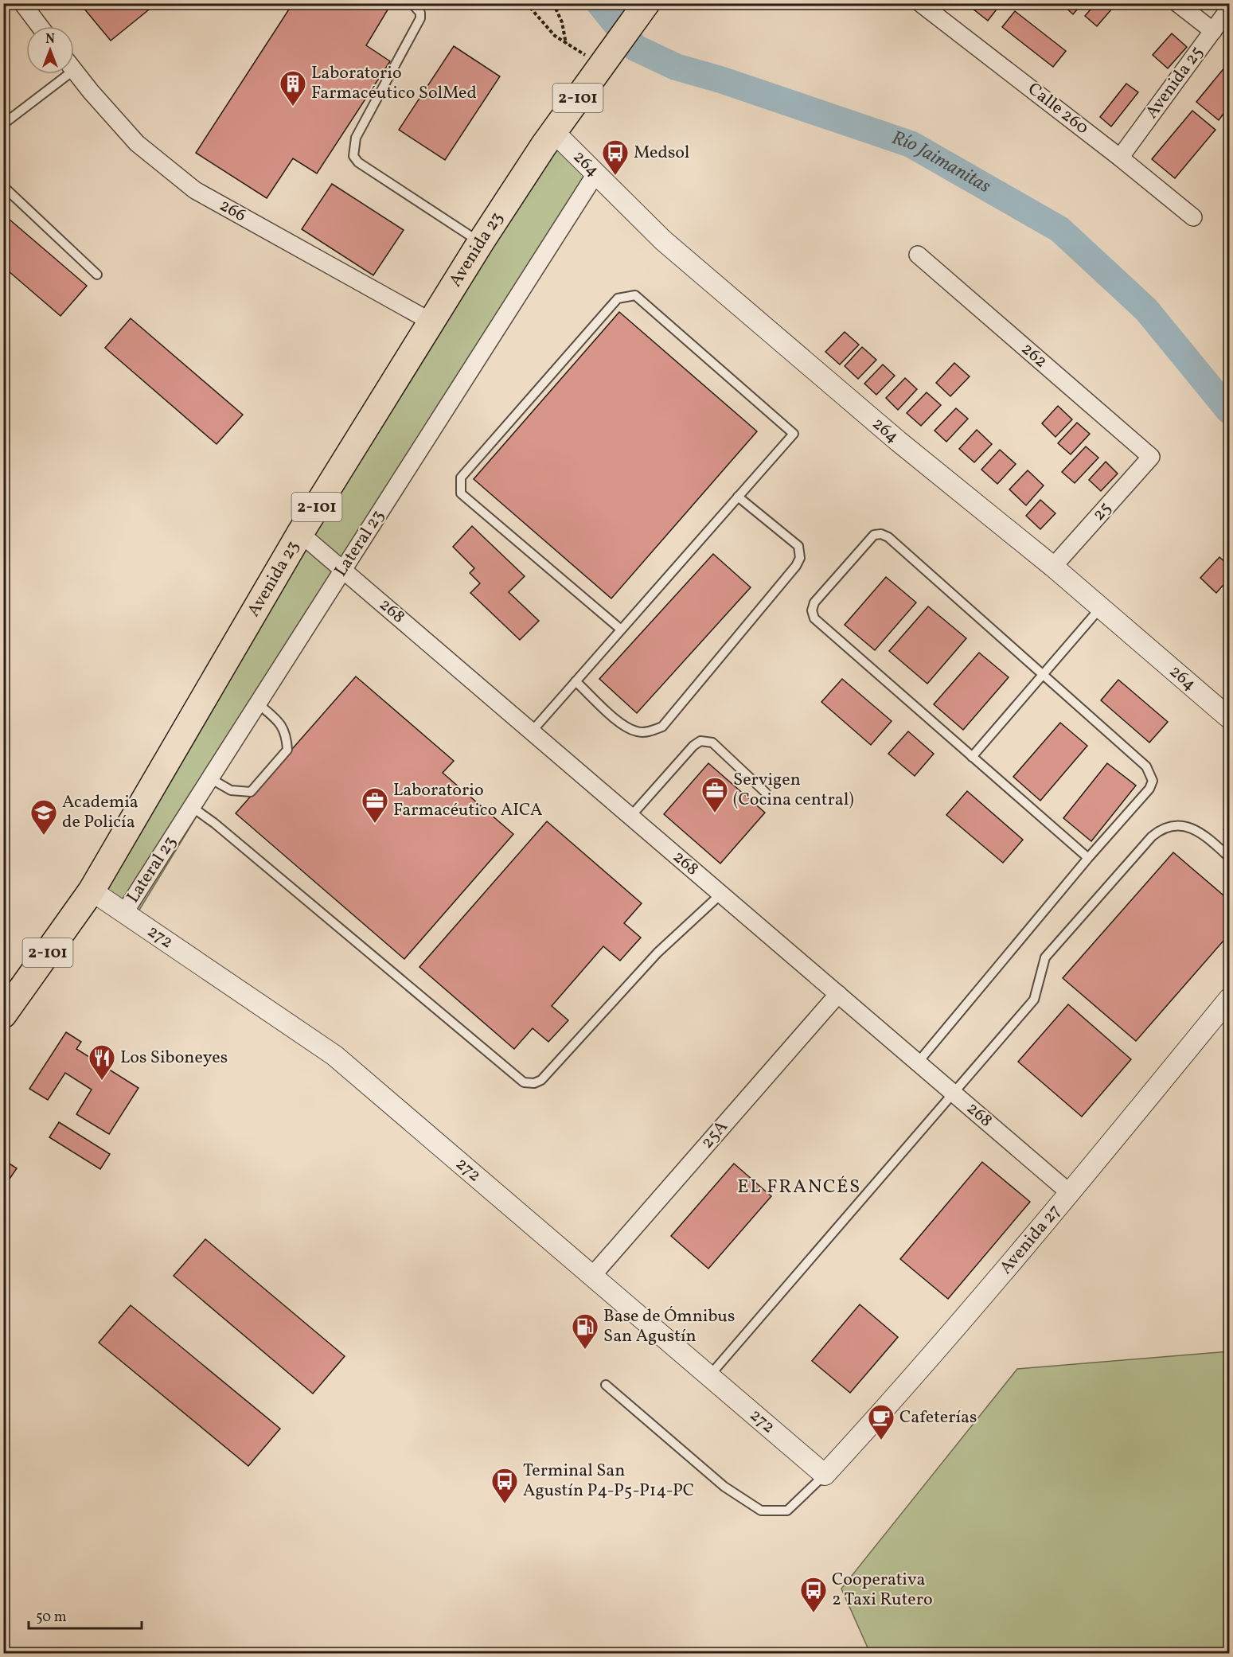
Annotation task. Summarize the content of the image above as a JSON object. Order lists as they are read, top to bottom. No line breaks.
{"streets":{"main road":["2-101","Avenida 23"],"street":["Avenida 25","Calle 260","264","266","262","25","Lateral 23","268","272","25A","Avenida 27"]},"crossings":[["Avenida 25","Calle 260"],["264","Avenida 23"],["264","25"],["264","Lateral 23"],["266","Avenida 23"],["Avenida 23","268"],["Avenida 23","272"],["262","25"],["Lateral 23","268"],["Lateral 23","272"],["268","25A"],["268","Avenida 27"],["272","25A"],["272","Avenida 27"]],"districts":["EL FRANCÉS"],"water":["Río Jaimanitas"],"places":{"building":["Laboratorio Farmacéutico SolMed"],"bus stop":["Medsol","Terminal San Agustín P4-P5-P14-PC","Cooperativa 2 Taxi Rutero"],"office":["Servigen (Cocina central)","Laboratorio Farmacéutico AICA"],"school or university":["Academia de Policía"],"restaurant":["Los Siboneyes"],"fuel station":["Base de Ómnibus San Agustín"],"cafe":["Cafeterías"]},"scale_bar":"50 m","north":"top"}
